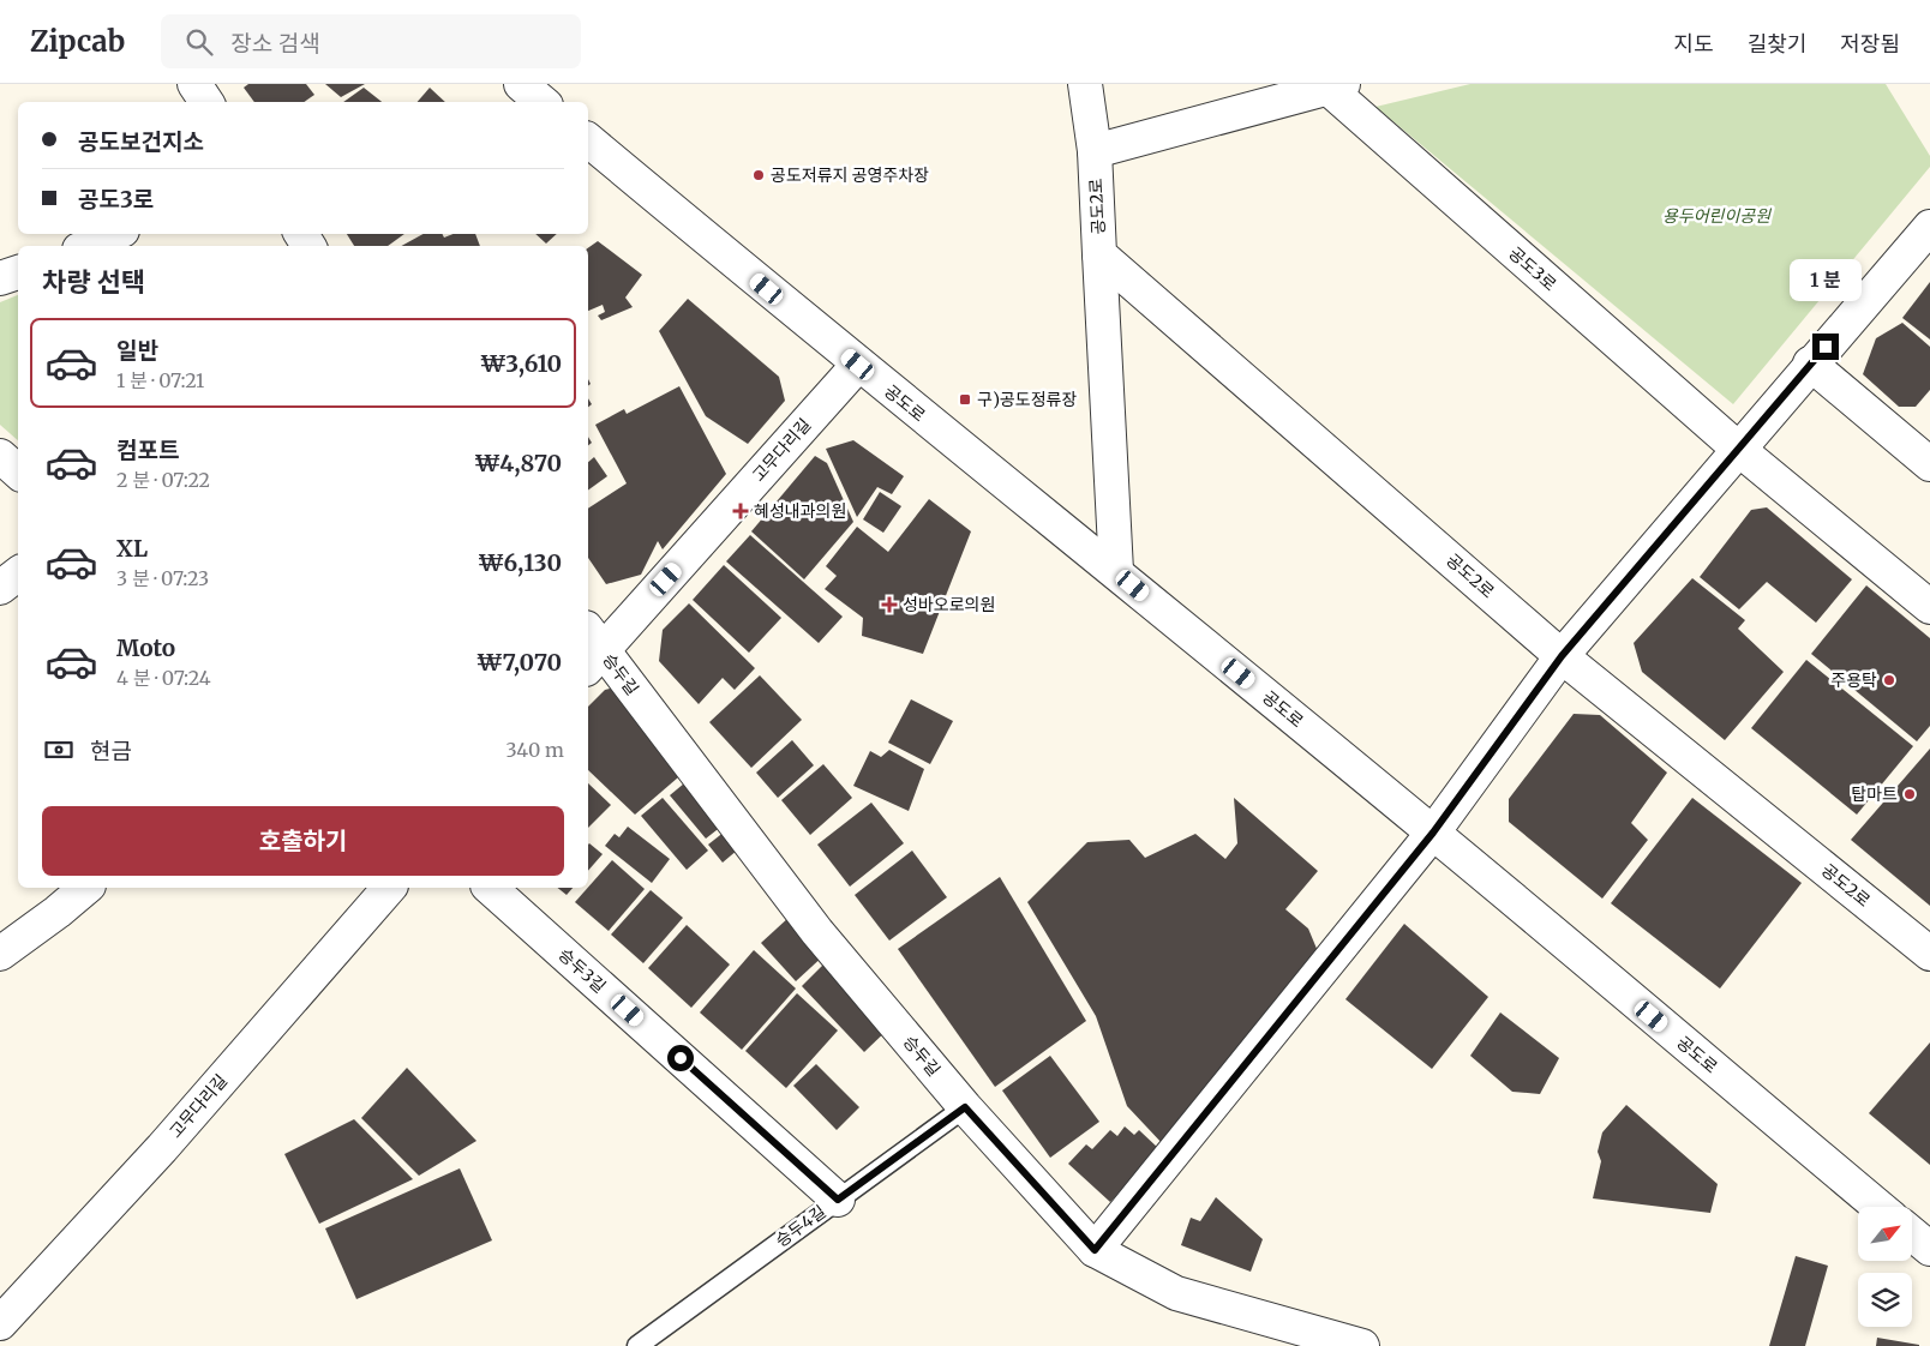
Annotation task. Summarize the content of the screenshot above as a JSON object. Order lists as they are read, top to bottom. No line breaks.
{"streets":{"street":["공도2로","공도3로","공도로","고무다리길","승두길","승두3길"],"lane":["승두4길"]},"crossings":[["공도로","고무다리길"],["고무다리길","승두길"],["승두길","승두4길"],["승두3길","승두4길"]],"parks":["용두어린이공원"],"places":{"other":["공도저류지 공영주차장","주용탁","탑마트"],"transit":["구)공도정류장"],"health":["혜성내과의원","성바오로의원"]},"north":"top right","page":{"header":"Zipcab","search":"장소 검색","nav":["지도","길찾기","저장됨"],"banner":["공도보건지소","공도3로"],"heading":"차량 선택","bubble":"1 분","list":[{"name":"일반","note":"1 분 · 07:21","value":"₩3,610"},{"name":"컴포트","note":"2 분 · 07:22","value":"₩4,870"},{"name":"XL","note":"3 분 · 07:23","value":"₩6,130"},{"name":"Moto","note":"4 분 · 07:24","value":"₩7,070"}],"pay":["현금","340 m"],"buttons":"호출하기"}}
